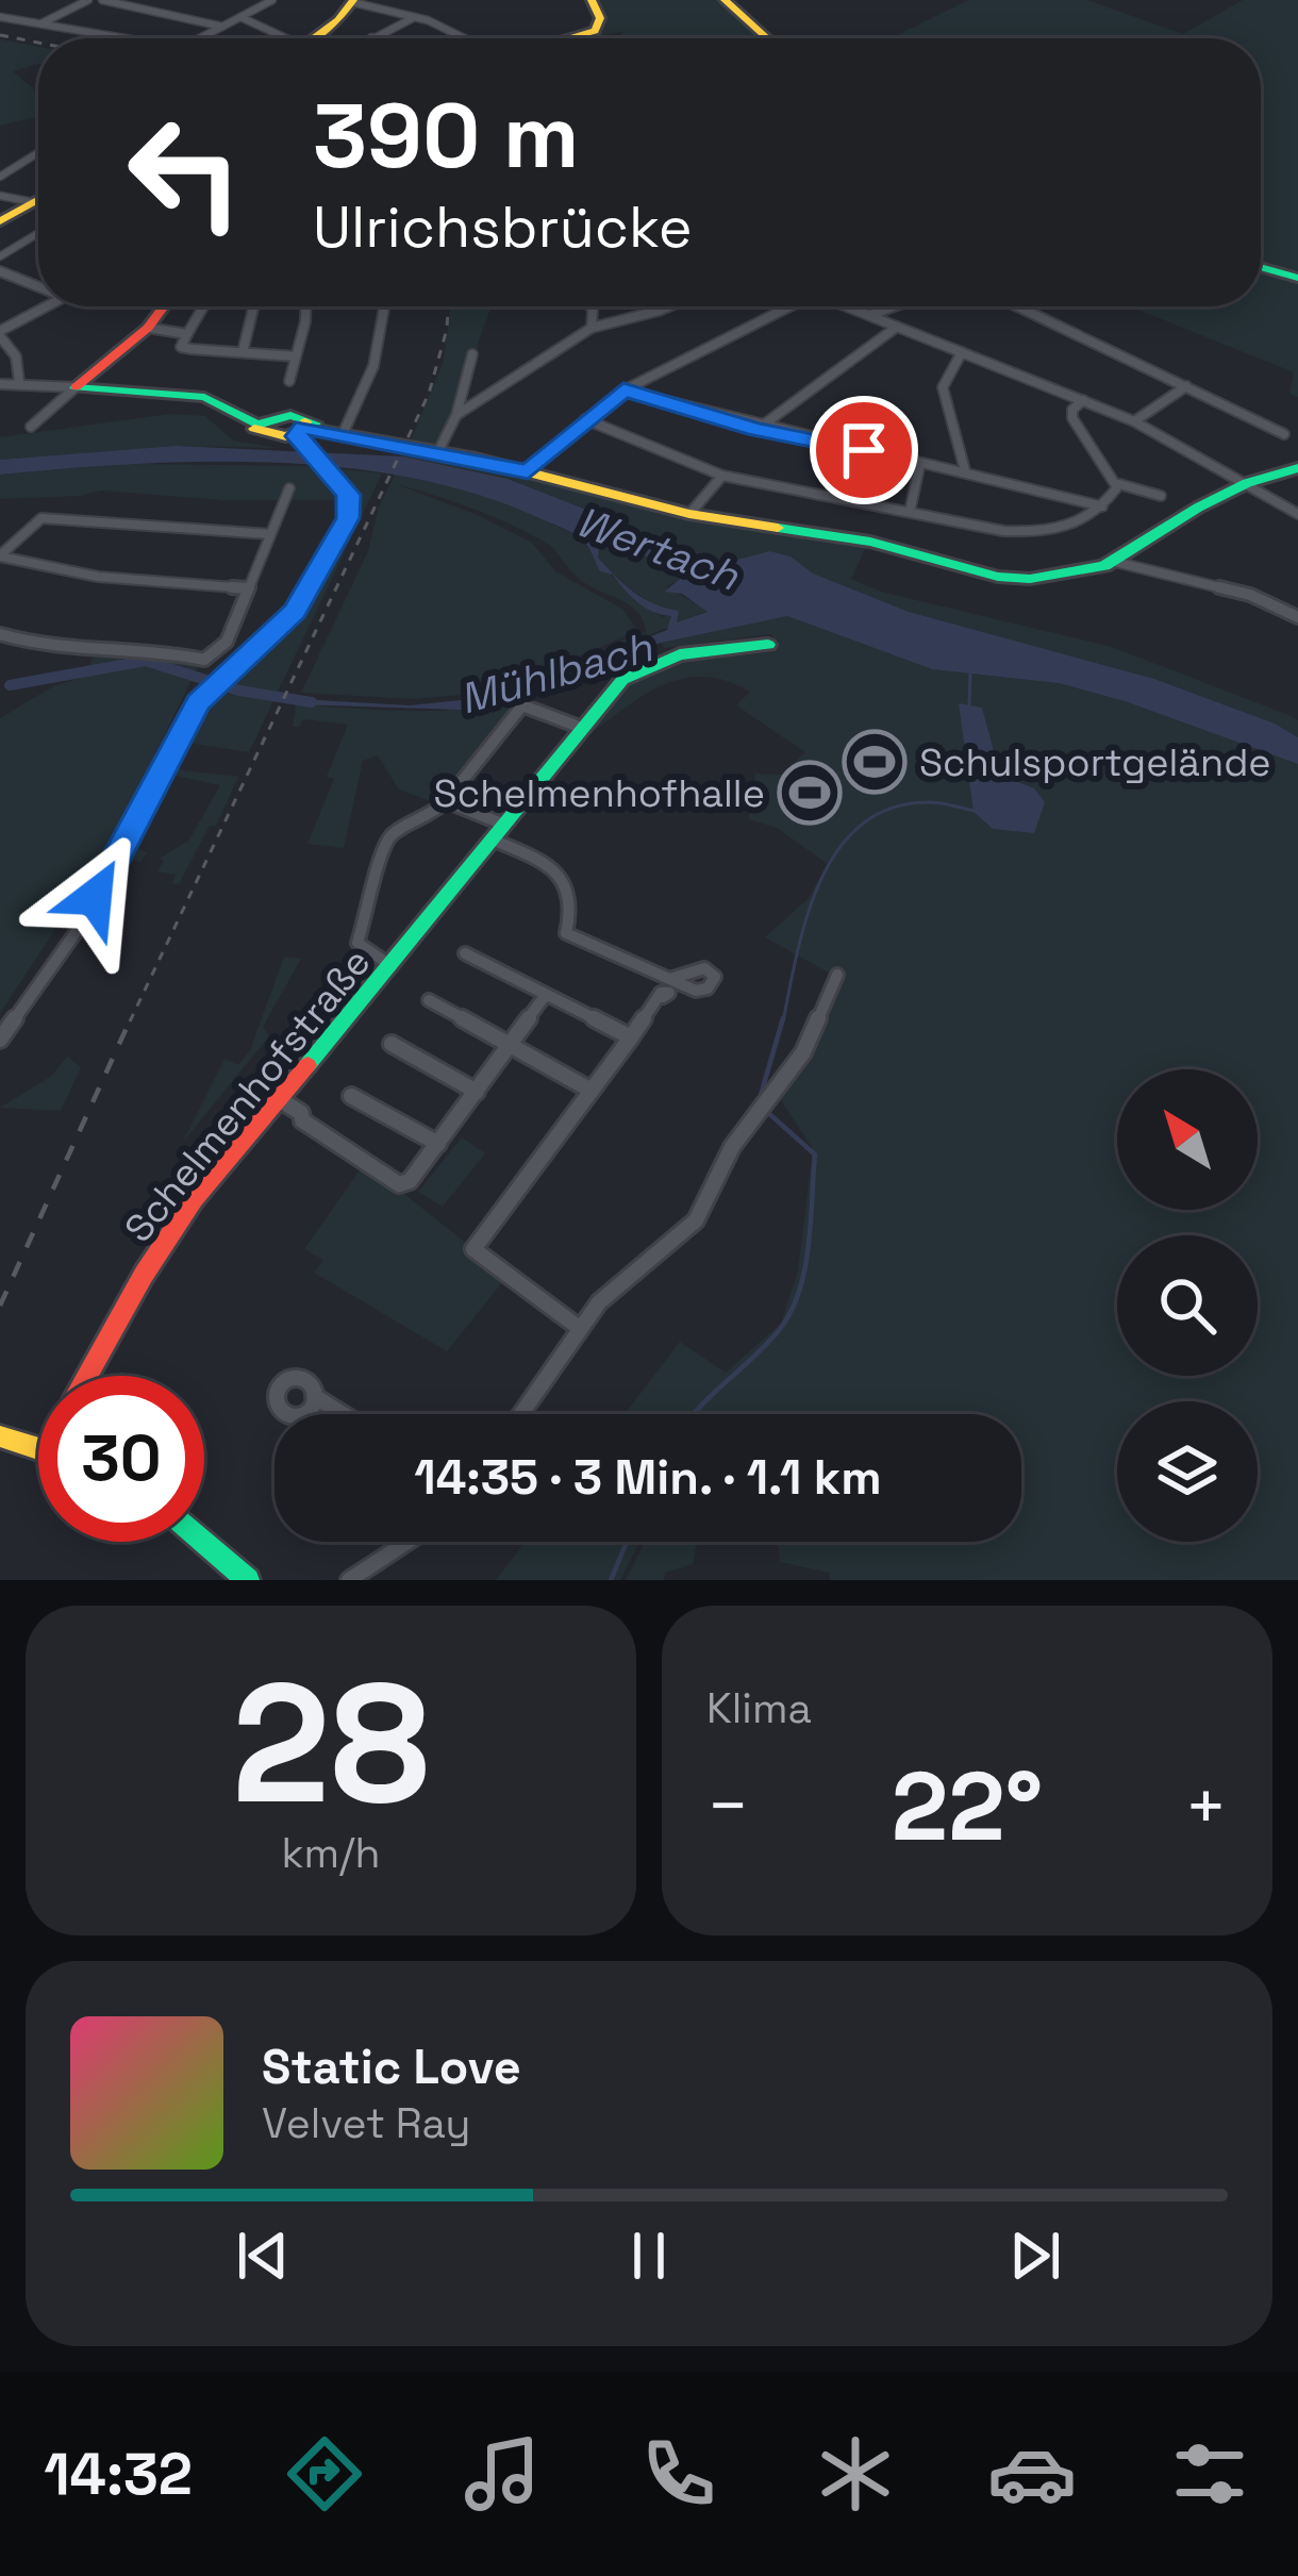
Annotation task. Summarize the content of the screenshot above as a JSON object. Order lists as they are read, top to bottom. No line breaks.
{"streets":{"street":["Schelmenhofstraße"]},"water":["Wertach","Mühlbach"],"places":{"sports":["Schulsportgelände","Schelmenhofhalle"]},"north":"top left","page":{"turn":["390 m","Ulrichsbrücke"],"limit":"30","trip":"14:35 · 3 Min. · 1.1 km","tile":[["28","km/h"],"Klima"],"heat":["−","22°","+"],"song":["Static Love","Velvet Ray"],"tabs":"14:32"}}
